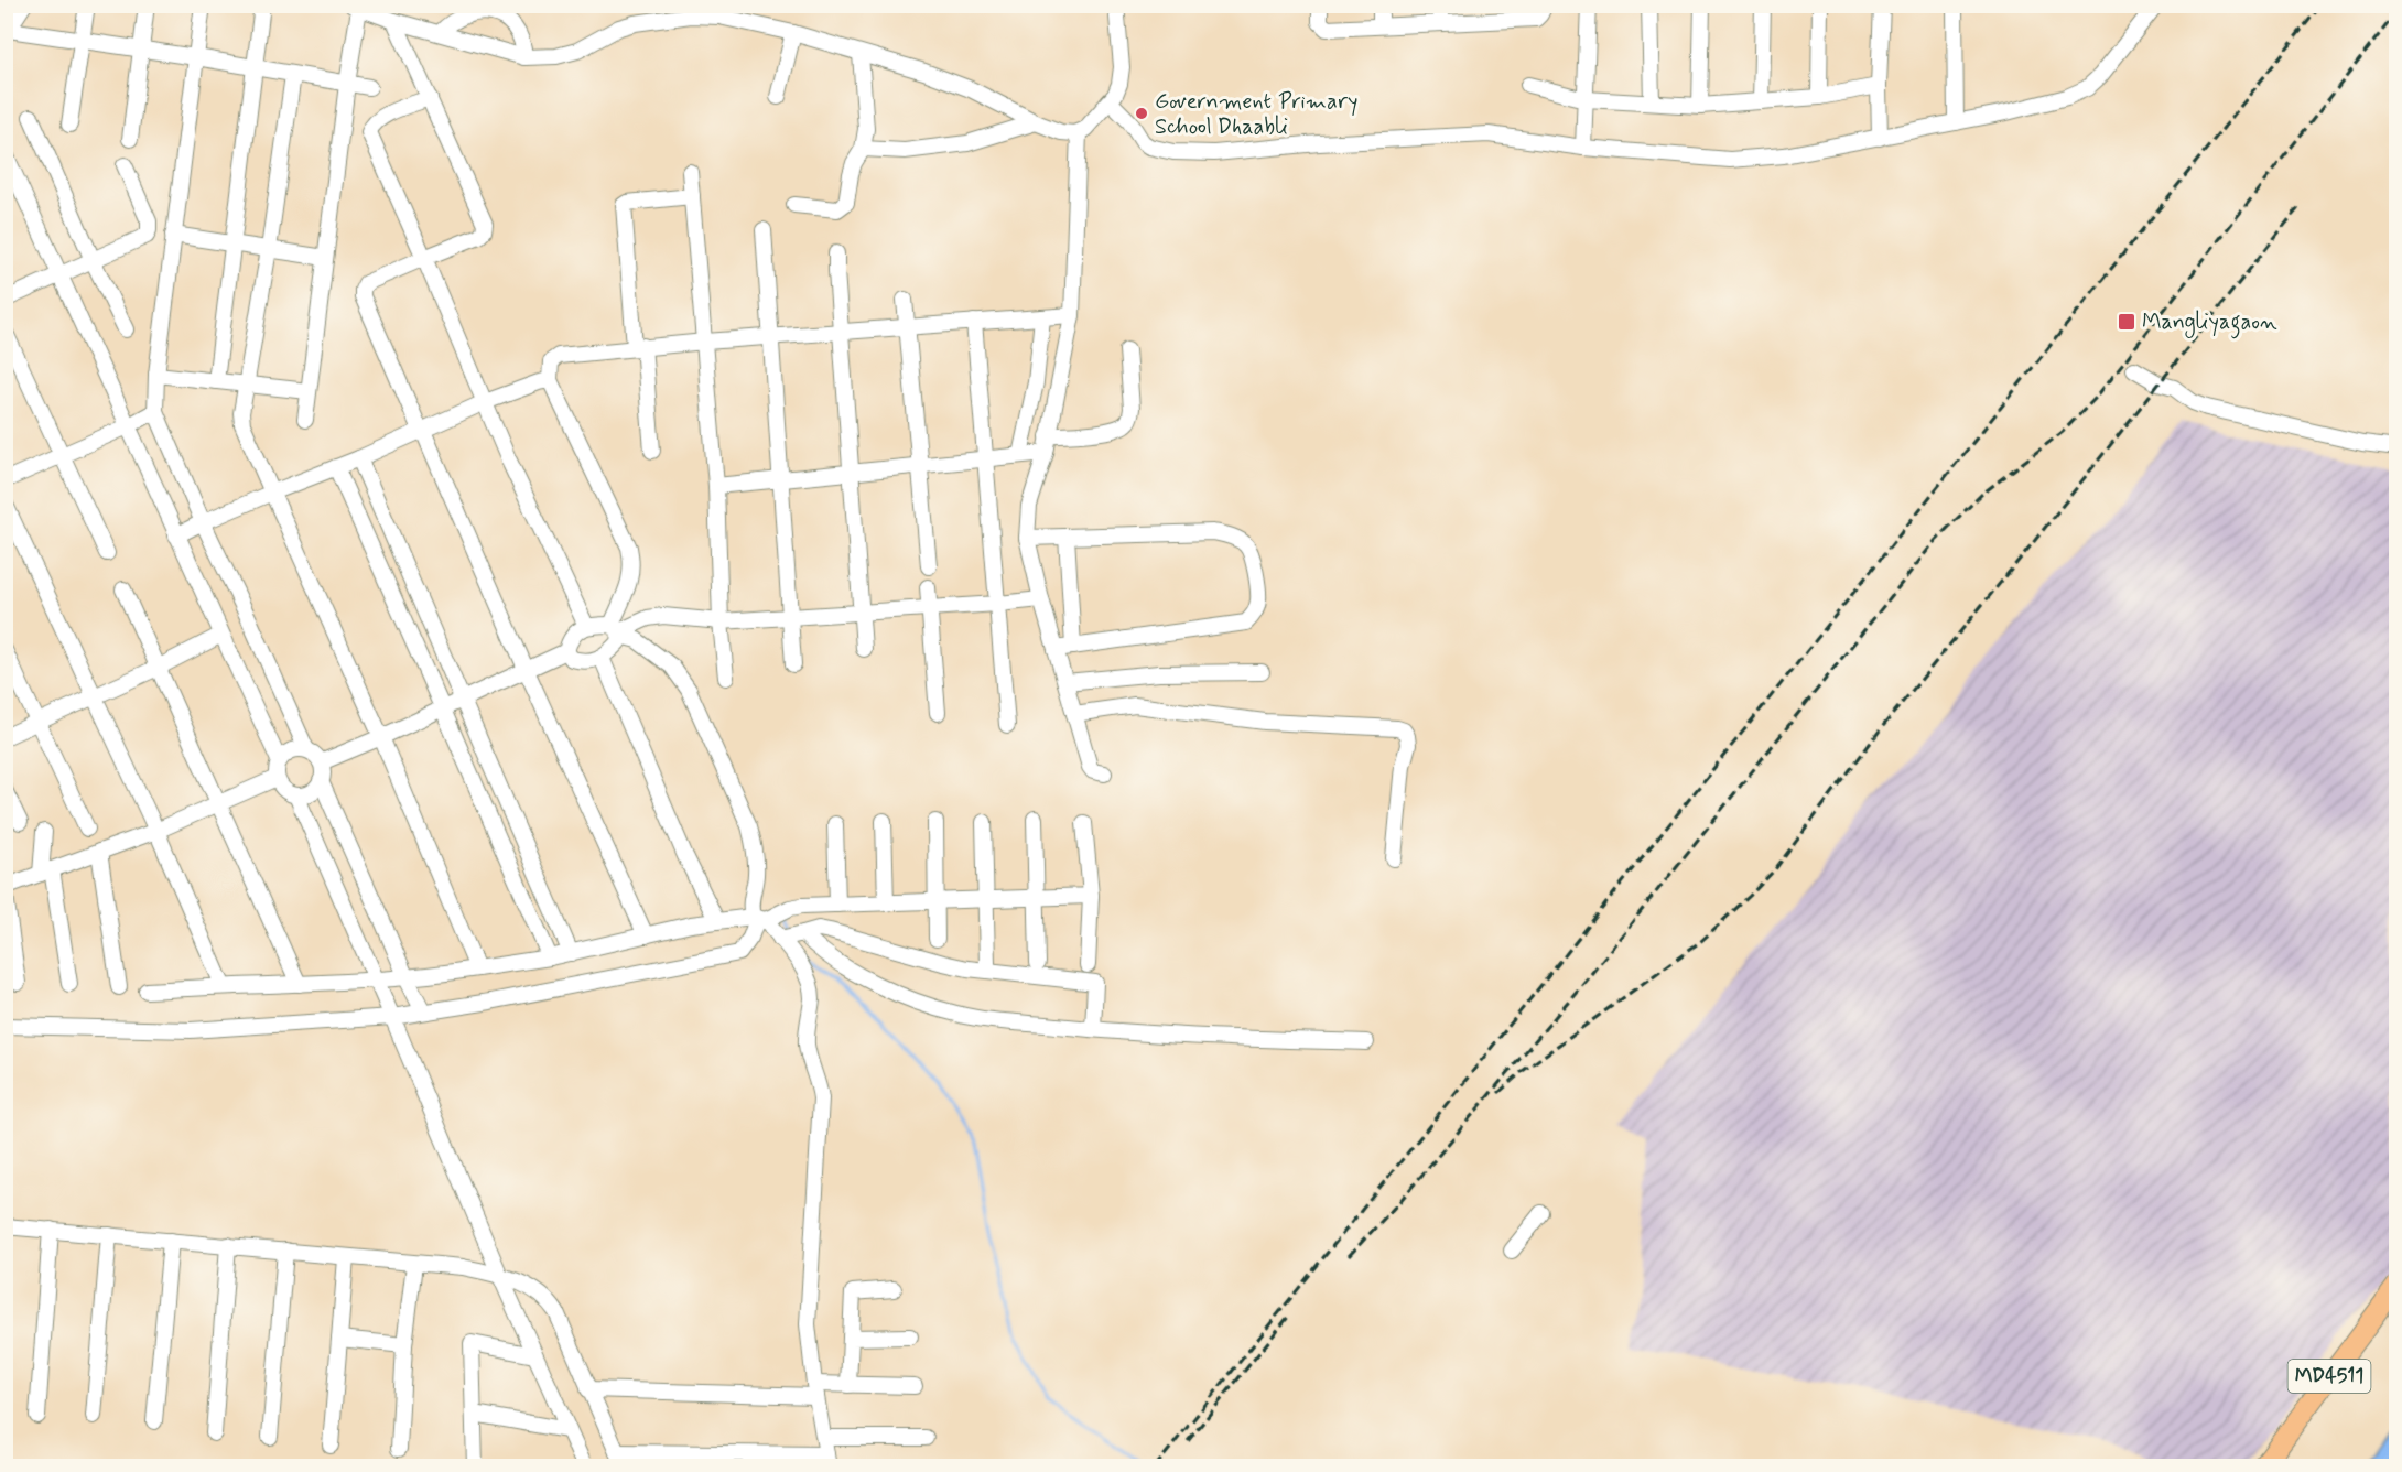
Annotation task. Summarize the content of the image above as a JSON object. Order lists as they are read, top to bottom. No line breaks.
{"streets":{"main road":["MD4511"]},"places":{"other":["Government Primary School Dhaabli"],"transit":["Mangliyagaon"]}}
